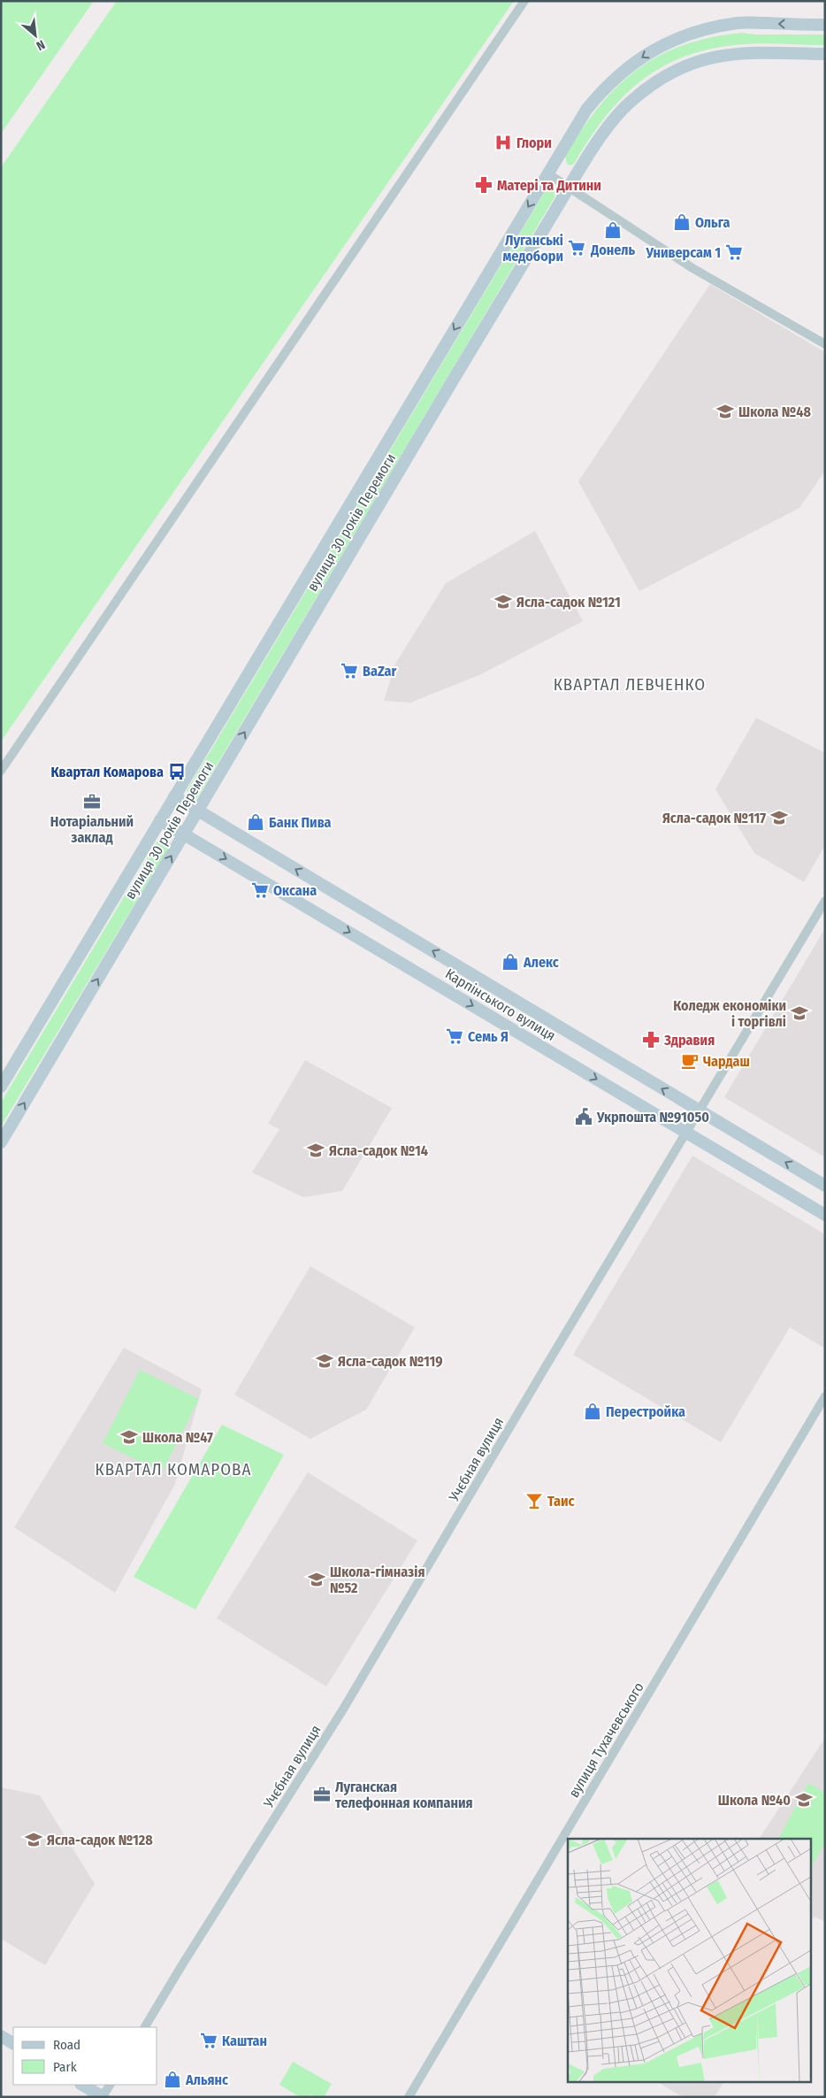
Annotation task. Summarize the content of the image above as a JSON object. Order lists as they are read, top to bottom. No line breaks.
{"streets":{"street":["вулиця 30 років Перемоги","Карпінського вулиця","Учєбная вулиця","вулиця Тухачевського"]},"crossings":[["вулиця 30 років Перемоги","Карпінського вулиця"],["Карпінського вулиця","Учєбная вулиця"]],"districts":["КВАРТАЛ ЛЕВЧЕНКО","КВАРТАЛ КОМАРОВА"],"places":{"hospital":["Глори"],"pharmacy":["Матері та Дитини","Здравия"],"shop":["Ольга","Донель","Банк Пива","Алекс","Перестройка","Альянс"],"supermarket":["Луганські медобори","Универсам 1","BaZar","Оксана","Семь Я","Каштан"],"school or university":["Школа №48","Ясла-садок №121","Ясла-садок №117","Коледж економіки і торгівлі","Ясла-садок №14","Ясла-садок №119","Школа №47","Школа-гімназія №52","Школа №40","Ясла-садок №128"],"bus stop":["Квартал Комарова"],"office":["Нотаріальний заклад","Луганская телефонная компания"],"cafe":["Чардаш"],"public building":["Укрпошта №91050"],"bar":["Таис"]},"legend":["Road","Park"],"north":"bottom right"}
